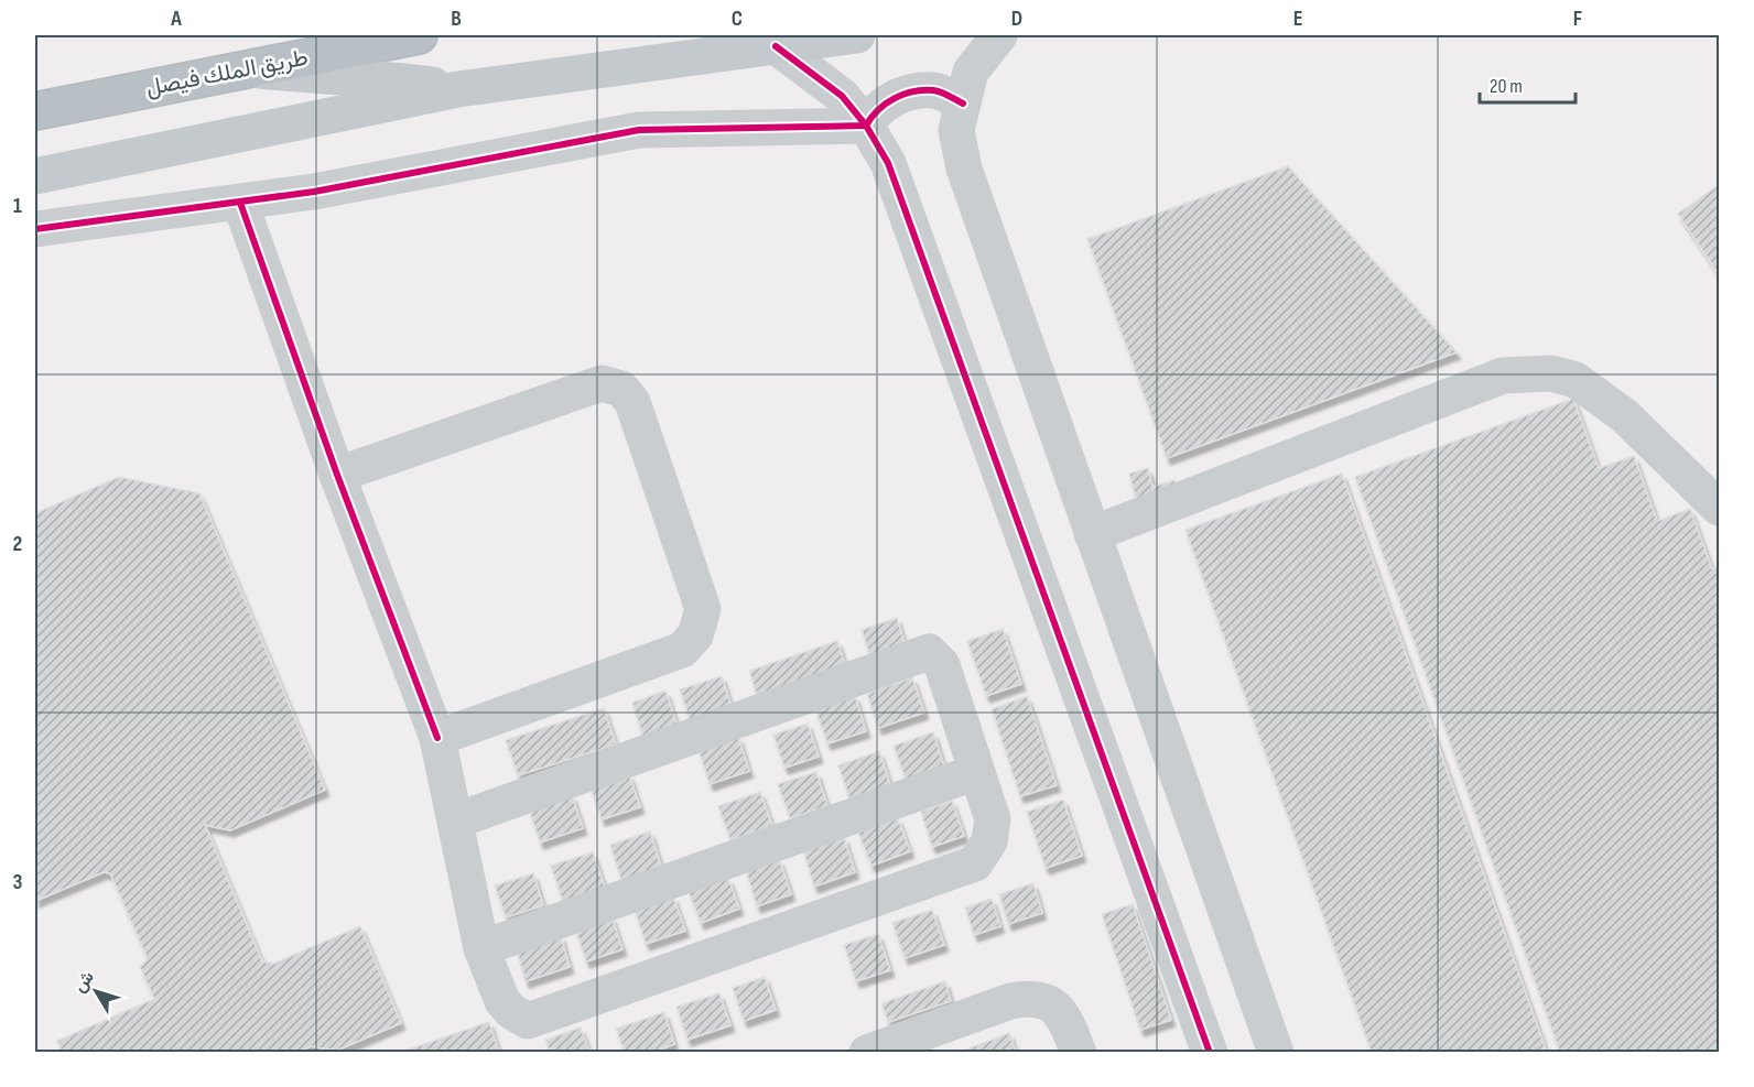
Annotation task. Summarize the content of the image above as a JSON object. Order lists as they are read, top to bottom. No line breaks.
{"streets":{"highway":["طريق الملك فيصل"]},"scale_bar":"20 m","north":"top left","grid":{"columns":["A","B","C","D","E","F"],"rows":["1","2","3"]}}
